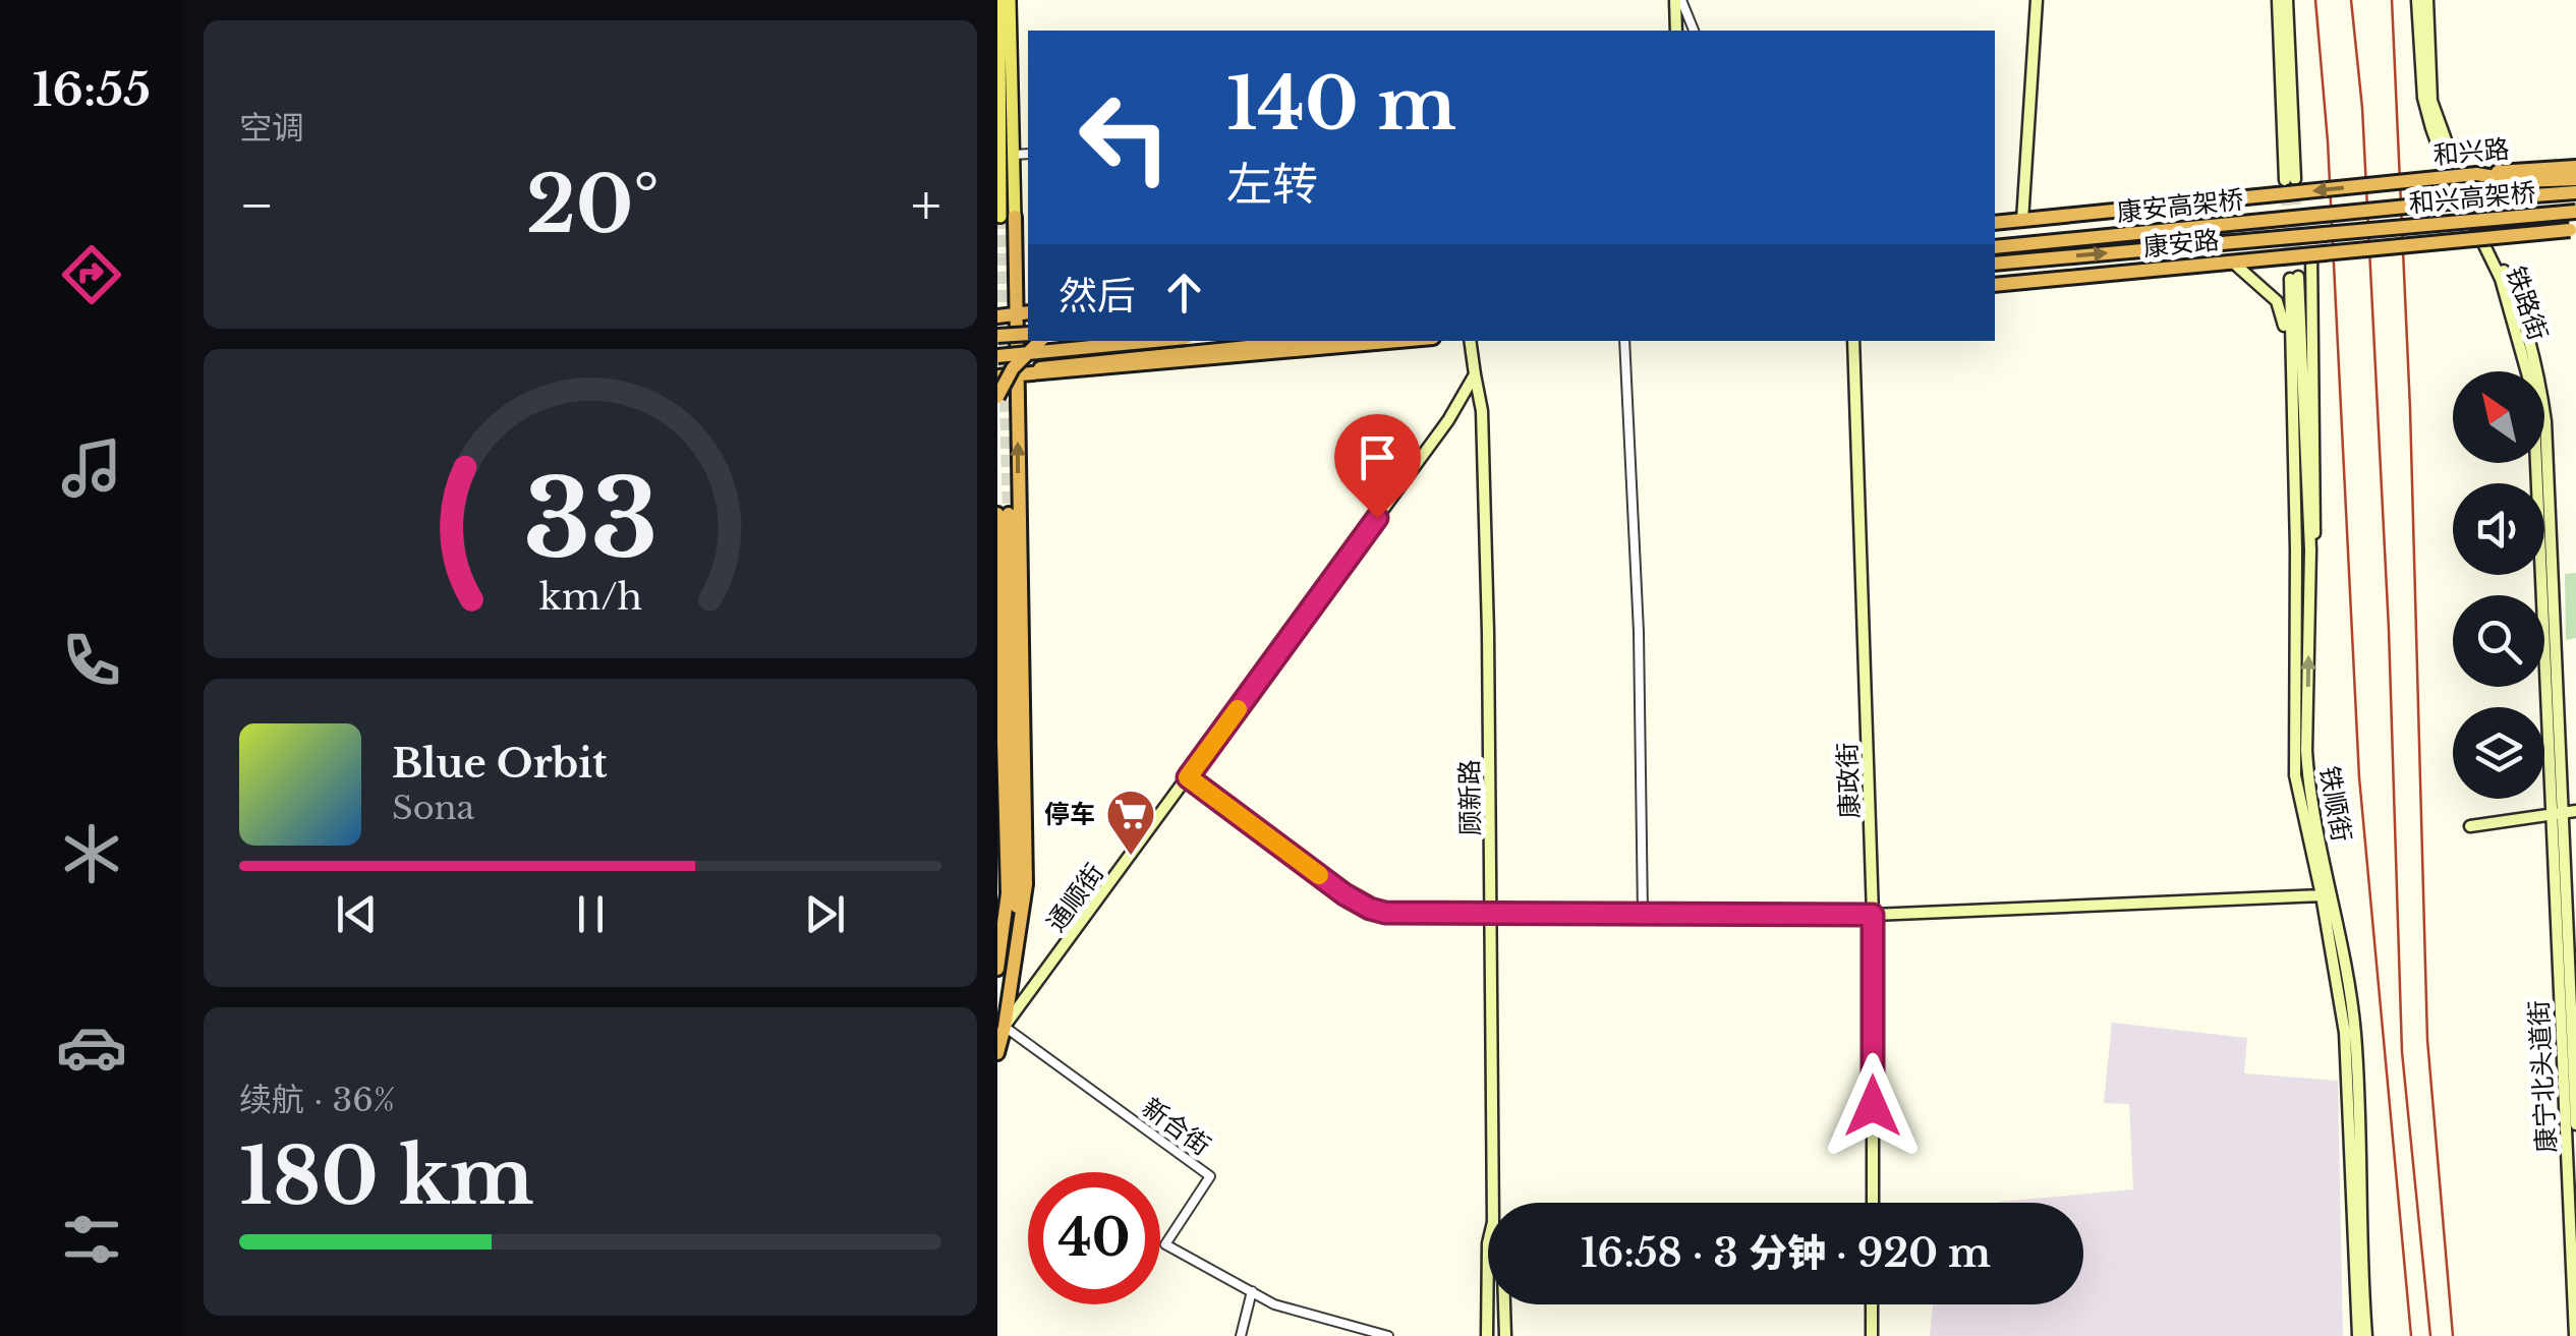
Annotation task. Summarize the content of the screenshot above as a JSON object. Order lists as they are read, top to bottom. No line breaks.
{"streets":{"highway":["和兴路","和兴高架桥","康安高架桥","康安路"],"main road":["铁路街","康政街","顾新路","铁顺街","通顺街","康宁北头道街"],"street":["新合街"]},"crossings":[["和兴路","康安路"],["和兴高架桥","康安高架桥"],["铁路街","康宁北头道街"],["顾新路","通顺街"],["通顺街","新合街"]],"places":{"supermarket":["停车"]},"north":"top left","page":{"tabs":"16:55","tile":["空调",["续航 · 36%","180 km"]],"turn":["140 m","左转"],"heat":["−","20°","+"],"then":"然后","song":["Blue Orbit","Sona"],"limit":"40","trip":"16:58 · 3 分钟 · 920 m","gauge":["33","km/h"]}}
